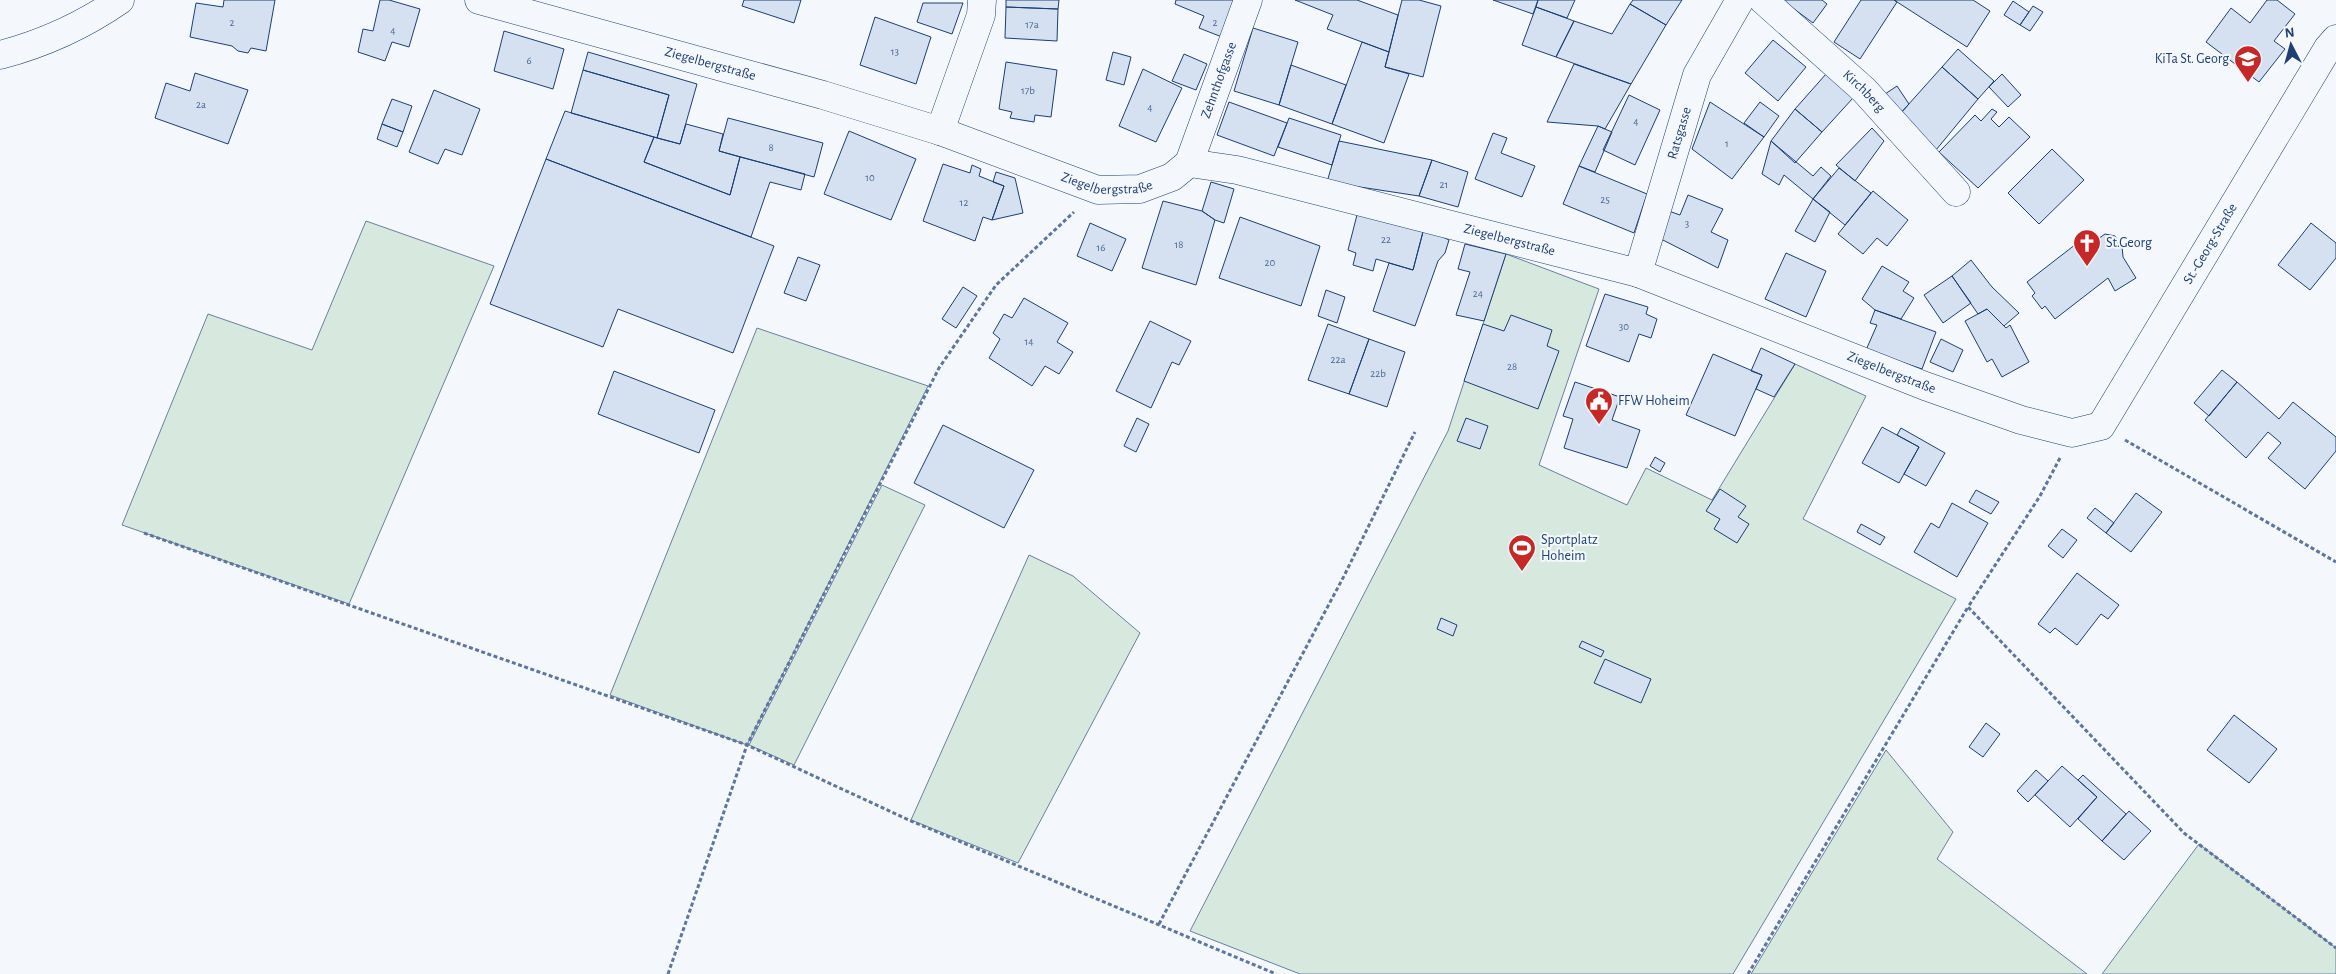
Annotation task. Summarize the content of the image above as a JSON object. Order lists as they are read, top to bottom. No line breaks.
{"streets":{"street":["Ziegelbergstraße","Zehnthofgasse","Kirchberg","Ratsgasse","St.-Georg-Straße"]},"crossings":[["Ziegelbergstraße","Zehnthofgasse"],["Ziegelbergstraße","Ratsgasse"]],"places":{"school or university":["KiTa St. Georg"],"church":["St.Georg"],"public building":["FFW Hoheim"],"sports":["Sportplatz Hoheim"]},"house_numbers":["2","2","17a","4","13","6","17b","2a","4","4","1","8","10","21","25","12","3","22","18","16","20","24","30","14","22a","28","22b"],"north":"top"}
